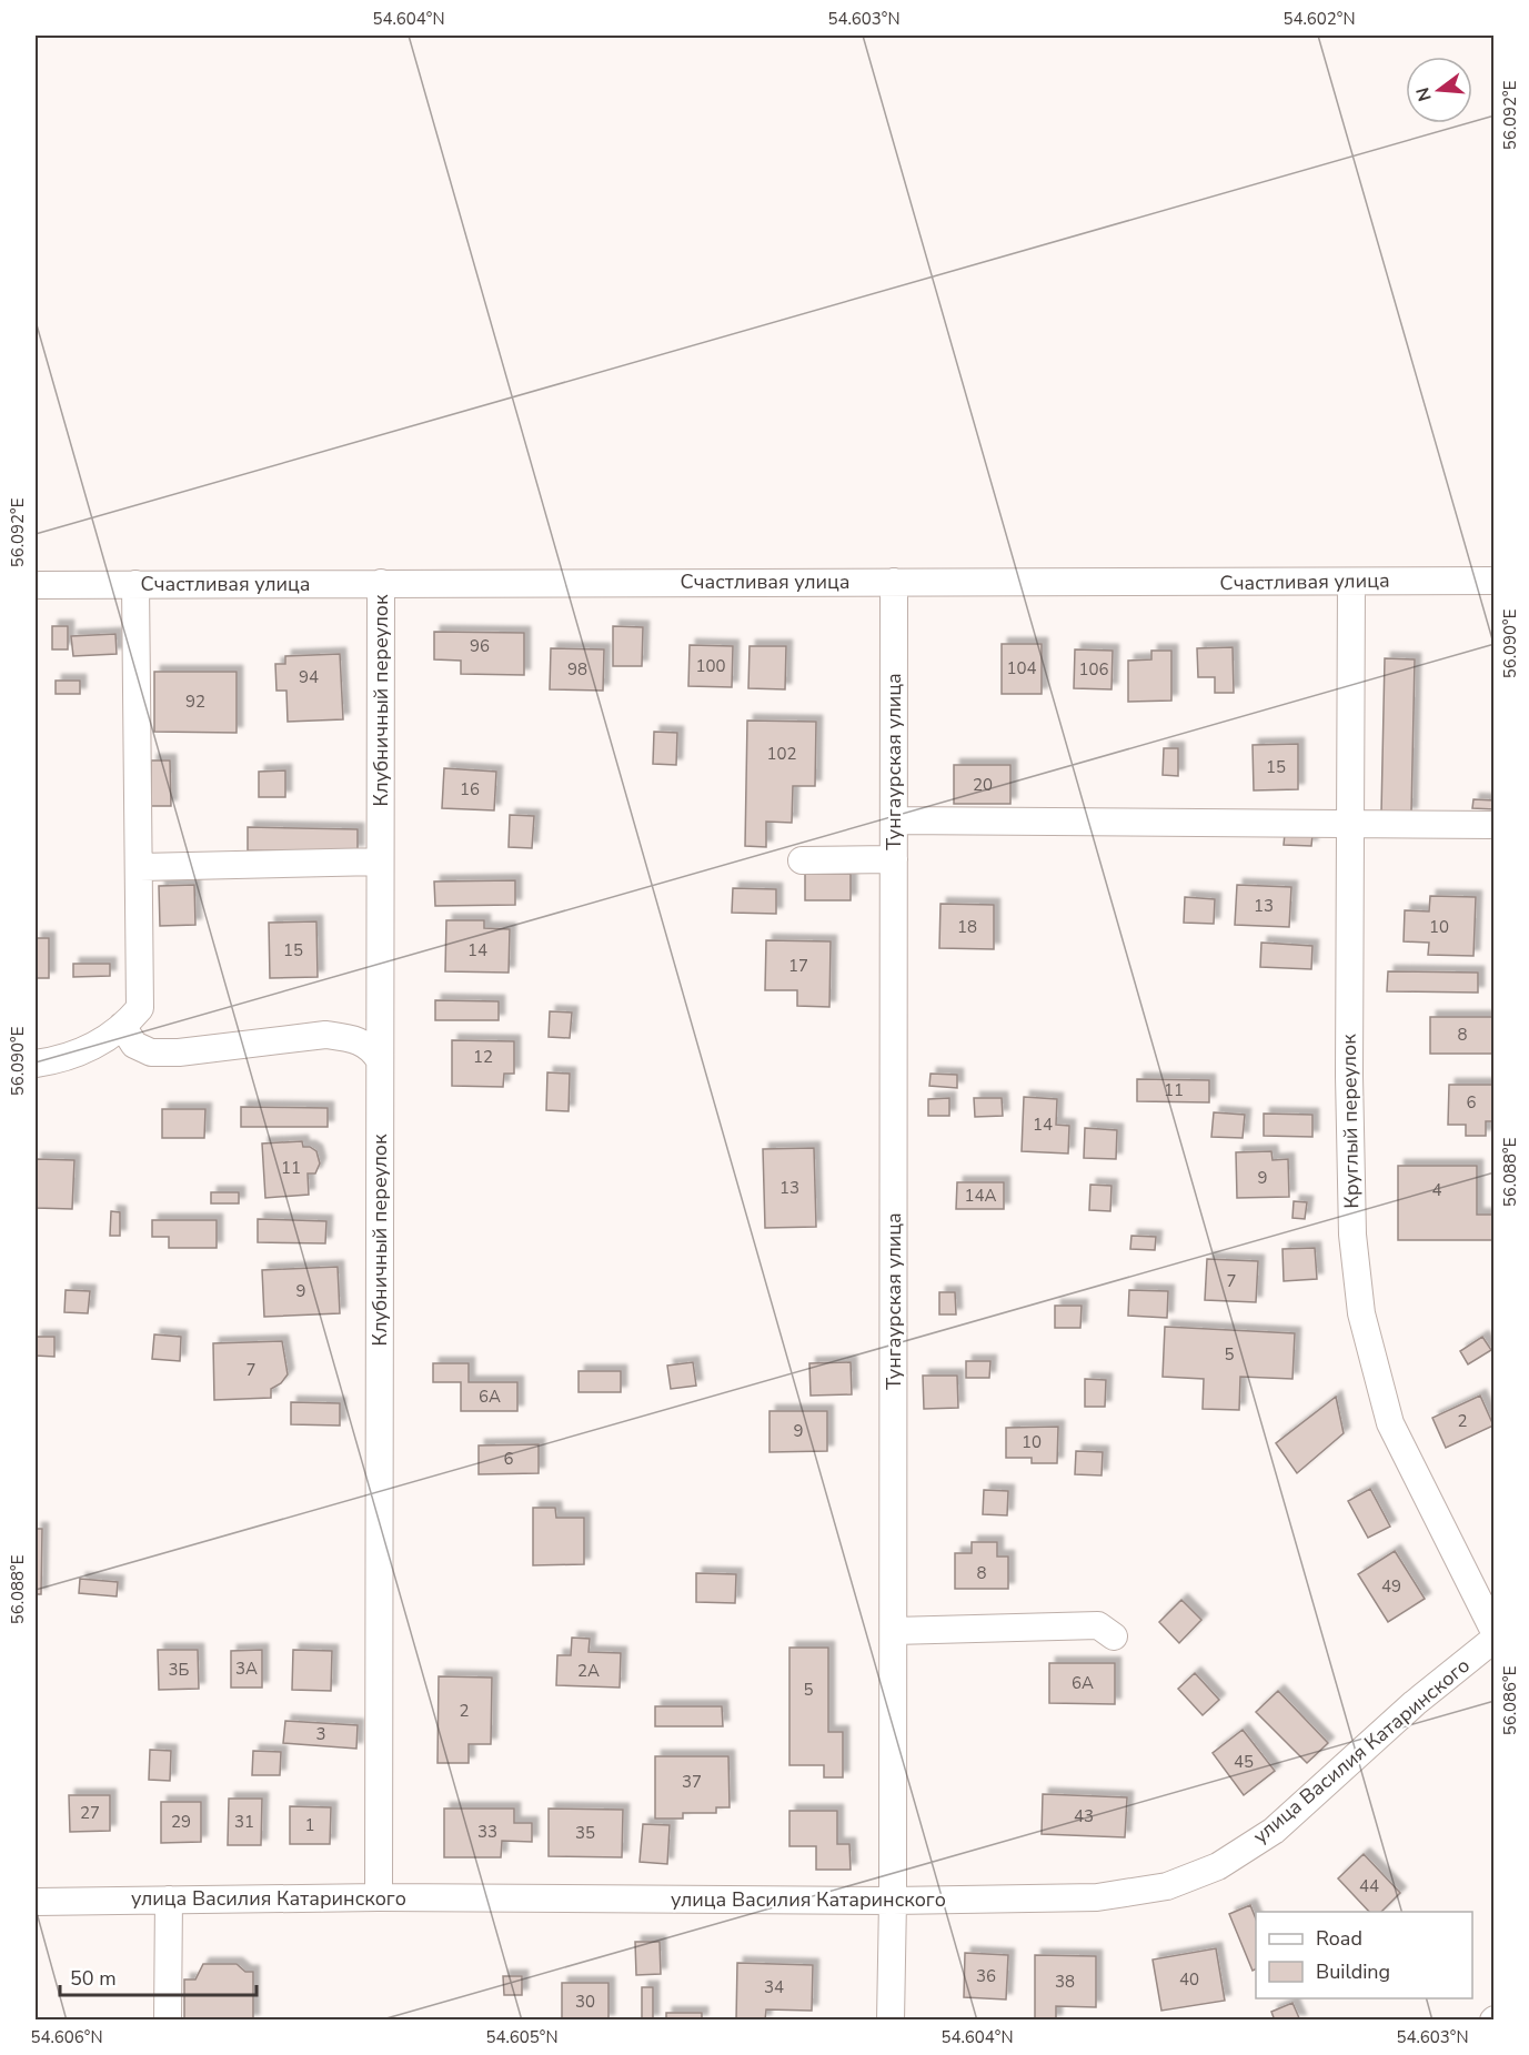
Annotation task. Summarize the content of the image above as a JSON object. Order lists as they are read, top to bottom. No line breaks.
{"streets":{"street":["Счастливая улица","Клубничный переулок","Тунгаурская улица","Круглый переулок","улица Василия Катаринского"]},"crossings":[["Счастливая улица","Клубничный переулок"],["Счастливая улица","Тунгаурская улица"],["Счастливая улица","Круглый переулок"],["Клубничный переулок","улица Василия Катаринского"],["Тунгаурская улица","улица Василия Катаринского"]],"house_numbers":["96","100","104","98","106","94","92","102","15","20","16","13","18","10","15","14","17","8","12","11","6","14","11","9","13","4","14А","7","9","5","7","6А","2","9","10","6","8","49","3А","3Б","2А","6А","5","2","3","45","37","27","43","29","31","1","33","35","44","36","40","38","34","30"],"legend":["Road","Building"],"scale_bar":"50 m","north":"left","coordinates":["54.604°N","54.603°N","54.602°N","56.092°E","56.090°E","56.088°E","56.086°E","54.606°N","54.605°N"]}
